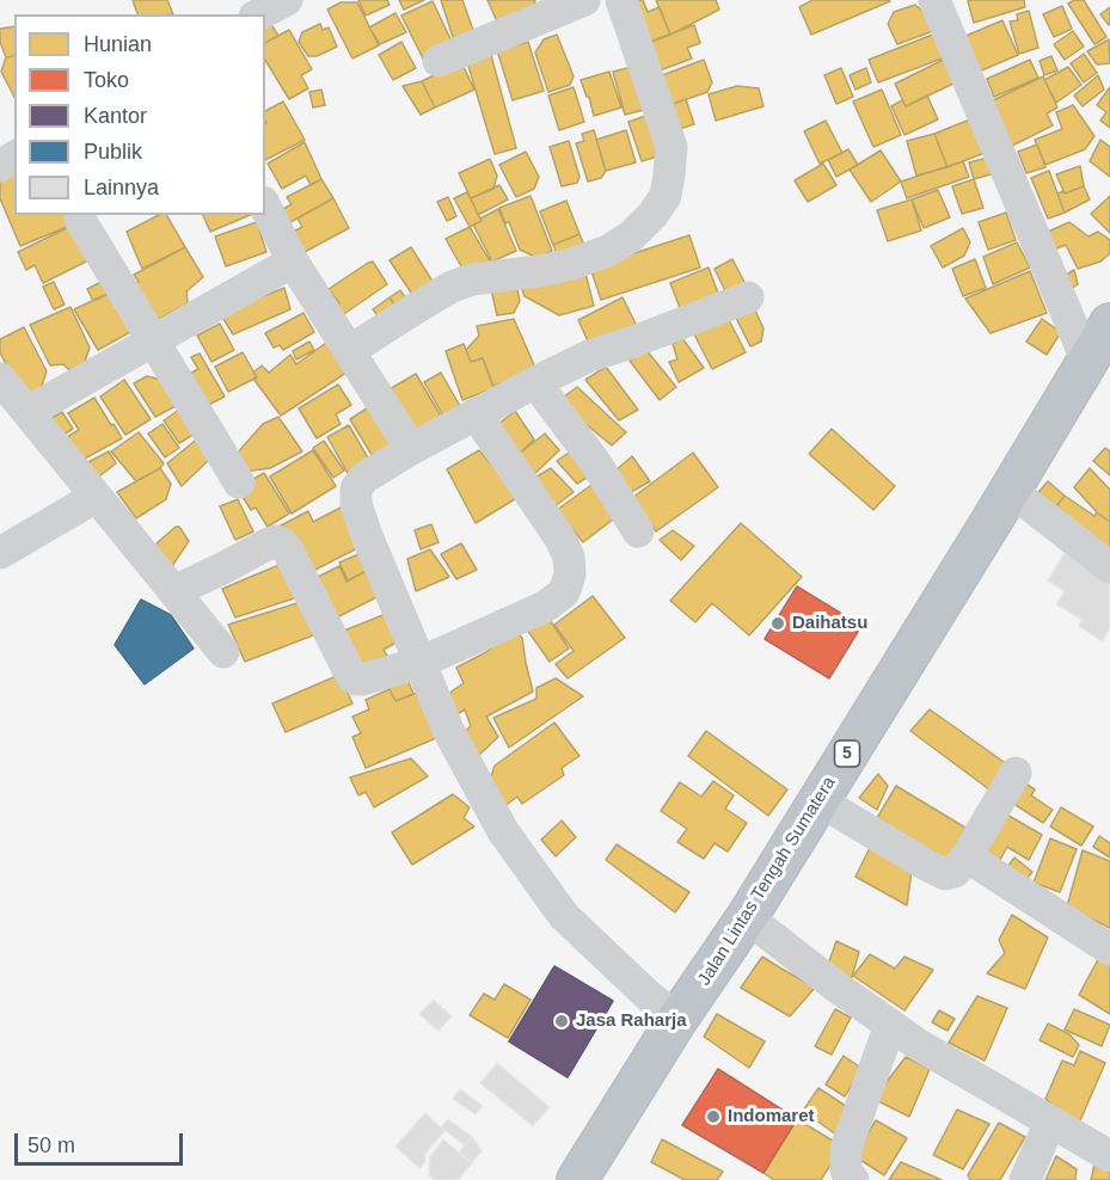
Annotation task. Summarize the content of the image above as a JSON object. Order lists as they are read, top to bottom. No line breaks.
{"streets":{"highway":["5","Jalan Lintas Tengah Sumatera"]},"places":["Daihatsu","Jasa Raharja","Indomaret"],"legend":["Hunian","Toko","Kantor","Publik","Lainnya"],"scale_bar":"50 m"}
